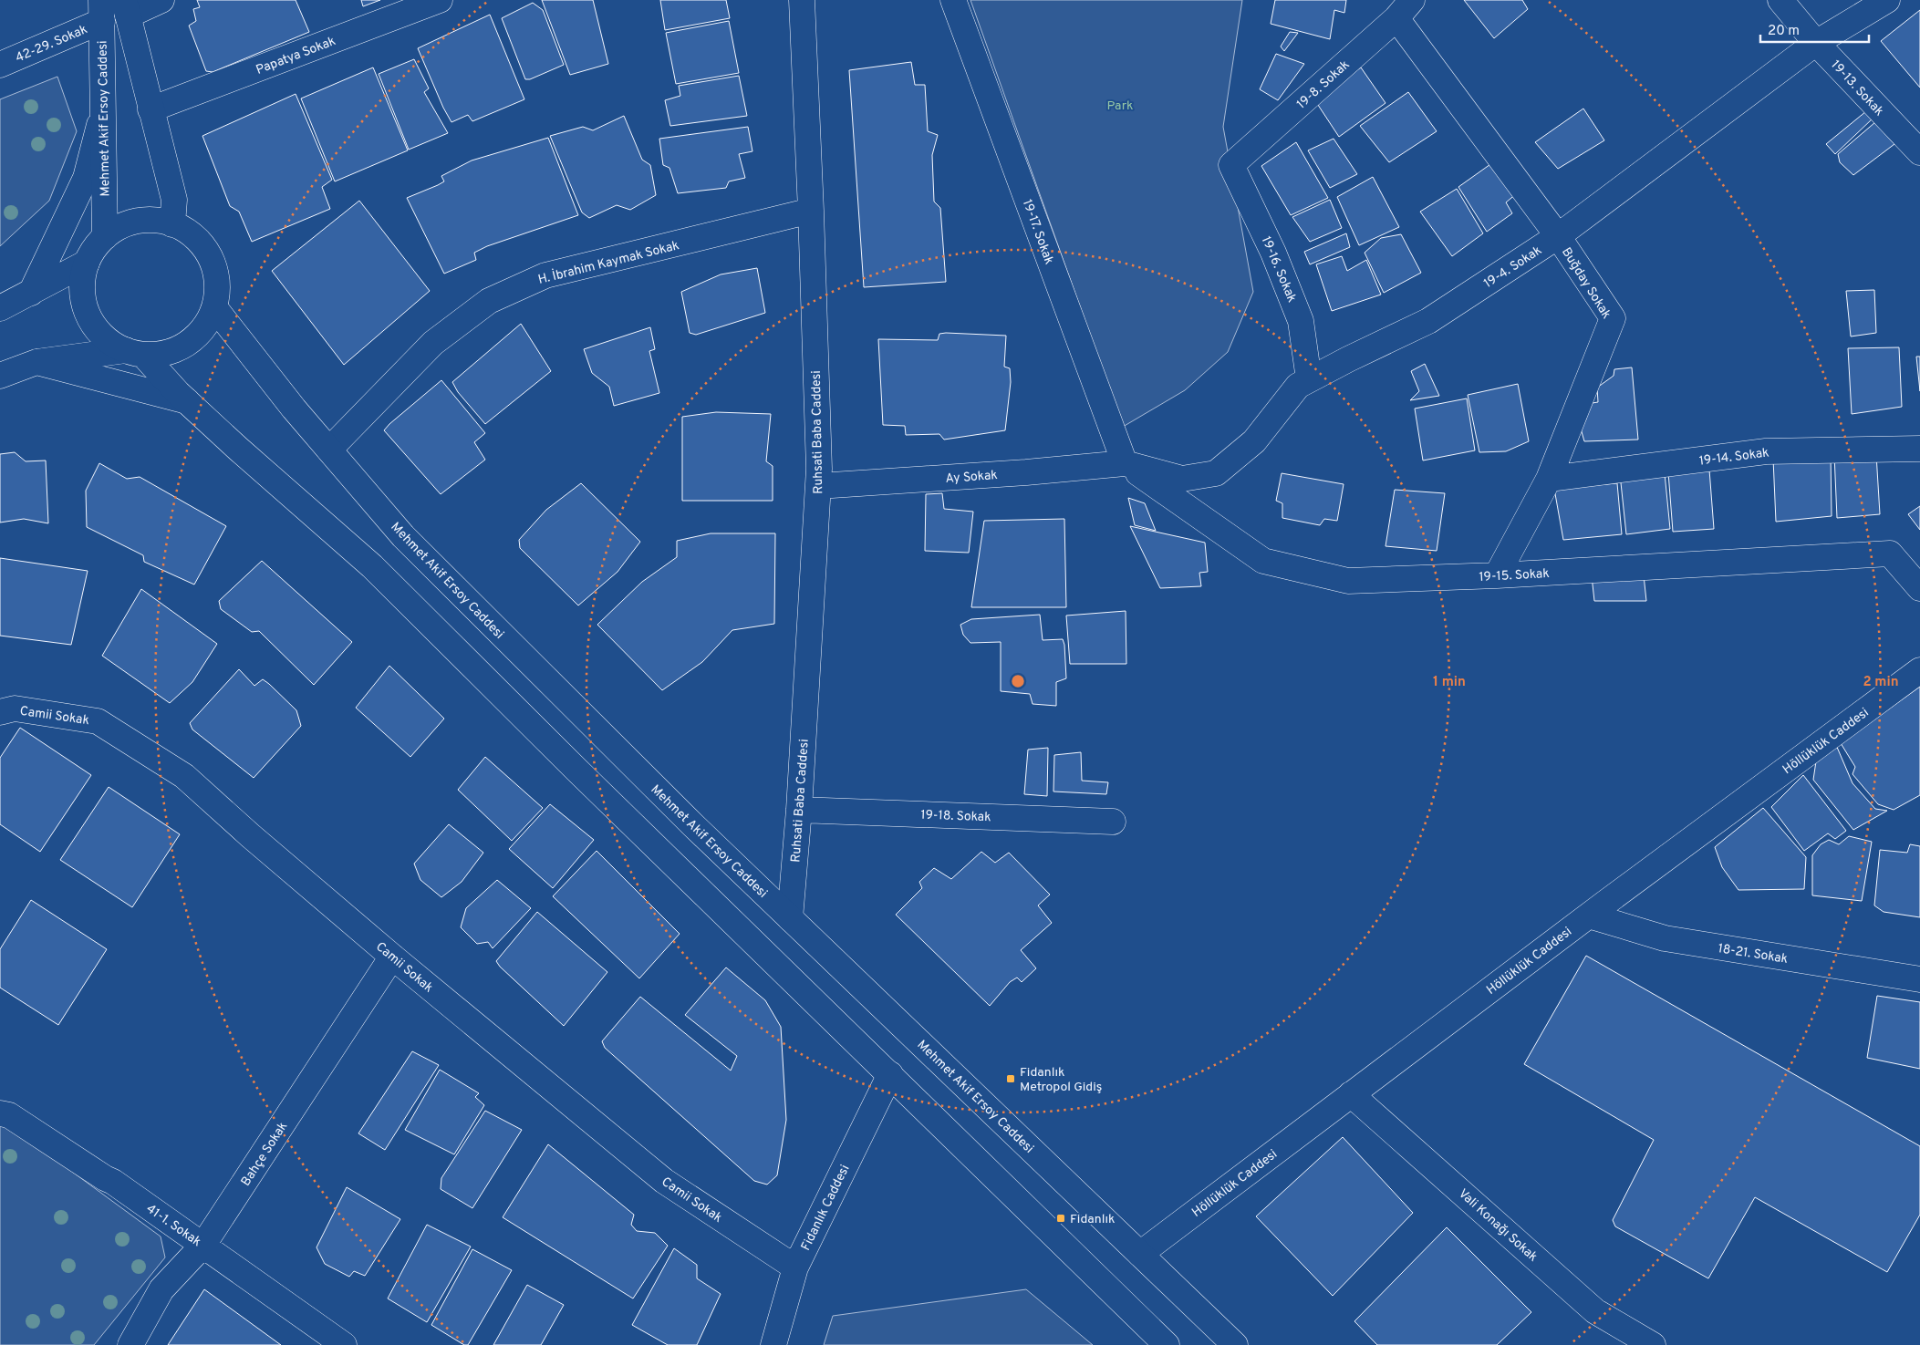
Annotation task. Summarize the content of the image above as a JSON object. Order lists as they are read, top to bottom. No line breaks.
{"streets":{"street":["42-29. Sokak","Papatya Sokak","19-8. Sokak","19-13. Sokak","Mehmet Akif Ersoy Caddesi","19-17. Sokak","H. İbrahim Kaymak Sokak","19-4. Sokak","19-16. Sokak","Buğday Sokak","Ruhsati Baba Caddesi","19-14. Sokak","Ay Sokak","19-15. Sokak","Camii Sokak","Höllüklük Caddesi","19-18. Sokak","18-21. Sokak","Bahçe Sokak","Fidanlık Caddesi","41-1. Sokak","Vali Konağı Sokak"]},"crossings":[["42-29. Sokak","Mehmet Akif Ersoy Caddesi"],["19-8. Sokak","19-16. Sokak"],["19-8. Sokak","Buğday Sokak"],["19-13. Sokak","19-4. Sokak"],["Mehmet Akif Ersoy Caddesi","H. İbrahim Kaymak Sokak"],["Mehmet Akif Ersoy Caddesi","Ruhsati Baba Caddesi"],["Mehmet Akif Ersoy Caddesi","Höllüklük Caddesi"],["19-17. Sokak","19-4. Sokak"],["19-17. Sokak","Ay Sokak"],["19-17. Sokak","19-15. Sokak"],["H. İbrahim Kaymak Sokak","Ruhsati Baba Caddesi"],["19-4. Sokak","19-16. Sokak"],["19-4. Sokak","Buğday Sokak"],["19-4. Sokak","Ay Sokak"],["19-4. Sokak","19-15. Sokak"],["Buğday Sokak","19-14. Sokak"],["Buğday Sokak","19-15. Sokak"],["Ruhsati Baba Caddesi","Ay Sokak"],["Ruhsati Baba Caddesi","19-18. Sokak"],["Ay Sokak","19-15. Sokak"],["Camii Sokak","Bahçe Sokak"],["Camii Sokak","Fidanlık Caddesi"],["Höllüklük Caddesi","18-21. Sokak"],["Höllüklük Caddesi","Vali Konağı Sokak"],["Bahçe Sokak","41-1. Sokak"]],"parks":["Park"],"places":{"transit":["Fidanlık Metropol Gidiş","Fidanlık"]},"scale_bar":"20 m","rings":["1 min","2 min"]}
